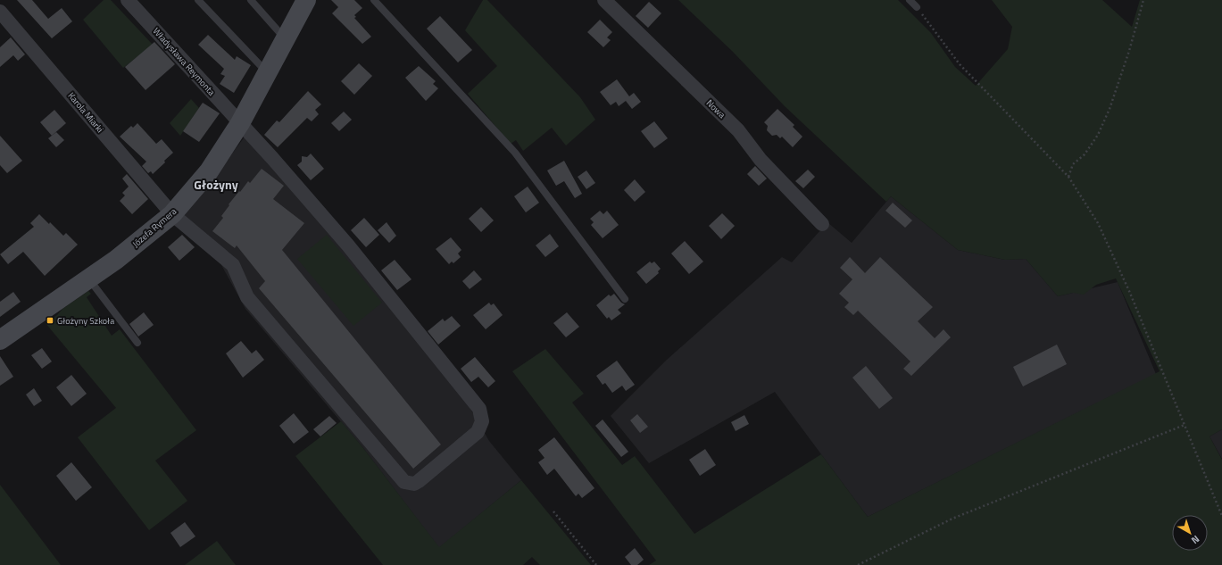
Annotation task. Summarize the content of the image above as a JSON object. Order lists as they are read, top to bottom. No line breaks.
{"streets":{"street":["Władysława Reymonta","Nowa","Karola Miarki","Józefa Rymera"]},"crossings":[["Władysława Reymonta","Karola Miarki"],["Władysława Reymonta","Józefa Rymera"],["Karola Miarki","Józefa Rymera"]],"districts":["Głożyny"],"places":{"transit":["Głożyny Szkoła"]},"north":"bottom right"}
